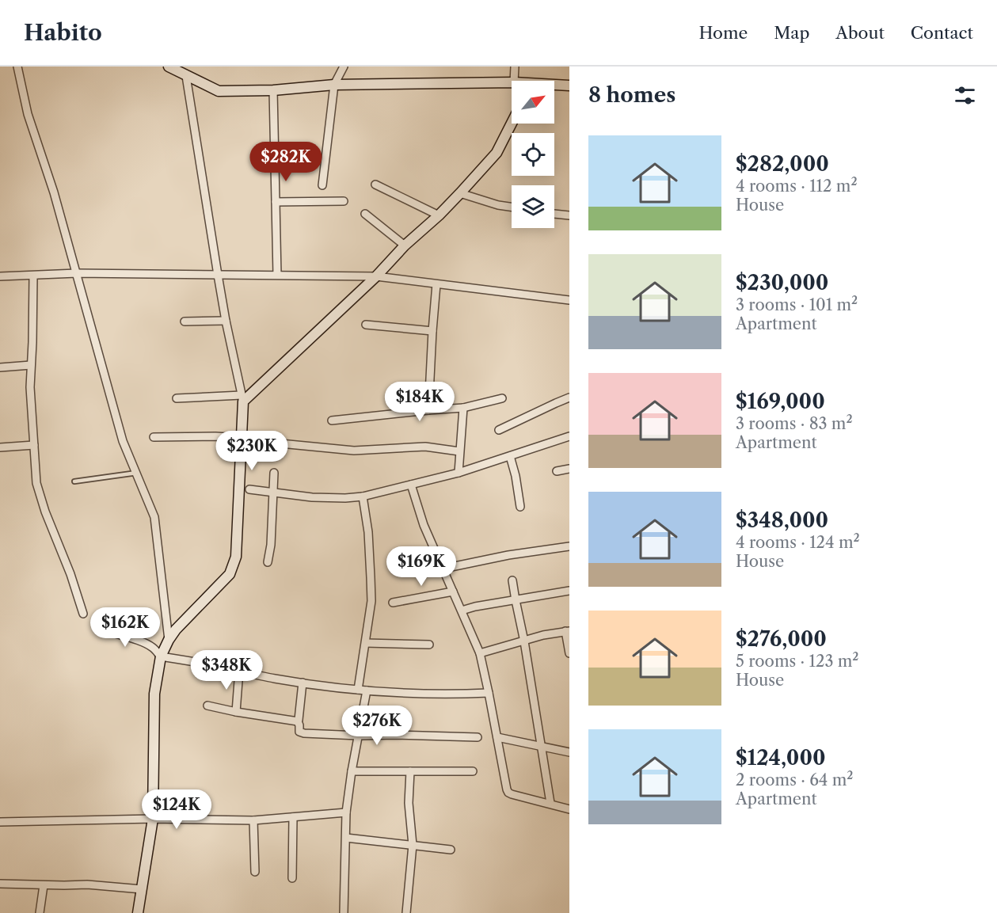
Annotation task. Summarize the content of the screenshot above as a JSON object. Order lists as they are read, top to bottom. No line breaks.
{"north":"top right","page":{"header":"Habito","nav":["Home","Map","About","Contact"],"heading":"8 homes","list":[{"name":"$282,000","note":"4 rooms · 112 m² · House"},{"name":"$230,000","note":"3 rooms · 101 m² · Apartment"},{"name":"$169,000","note":"3 rooms · 83 m² · Apartment"},{"name":"$348,000","note":"4 rooms · 124 m² · House"},{"name":"$276,000","note":"5 rooms · 123 m² · House"},{"name":"$124,000","note":"2 rooms · 64 m² · Apartment"}],"price":["$282K","$184K","$230K","$169K","$162K","$348K","$276K","$124K"]}}
